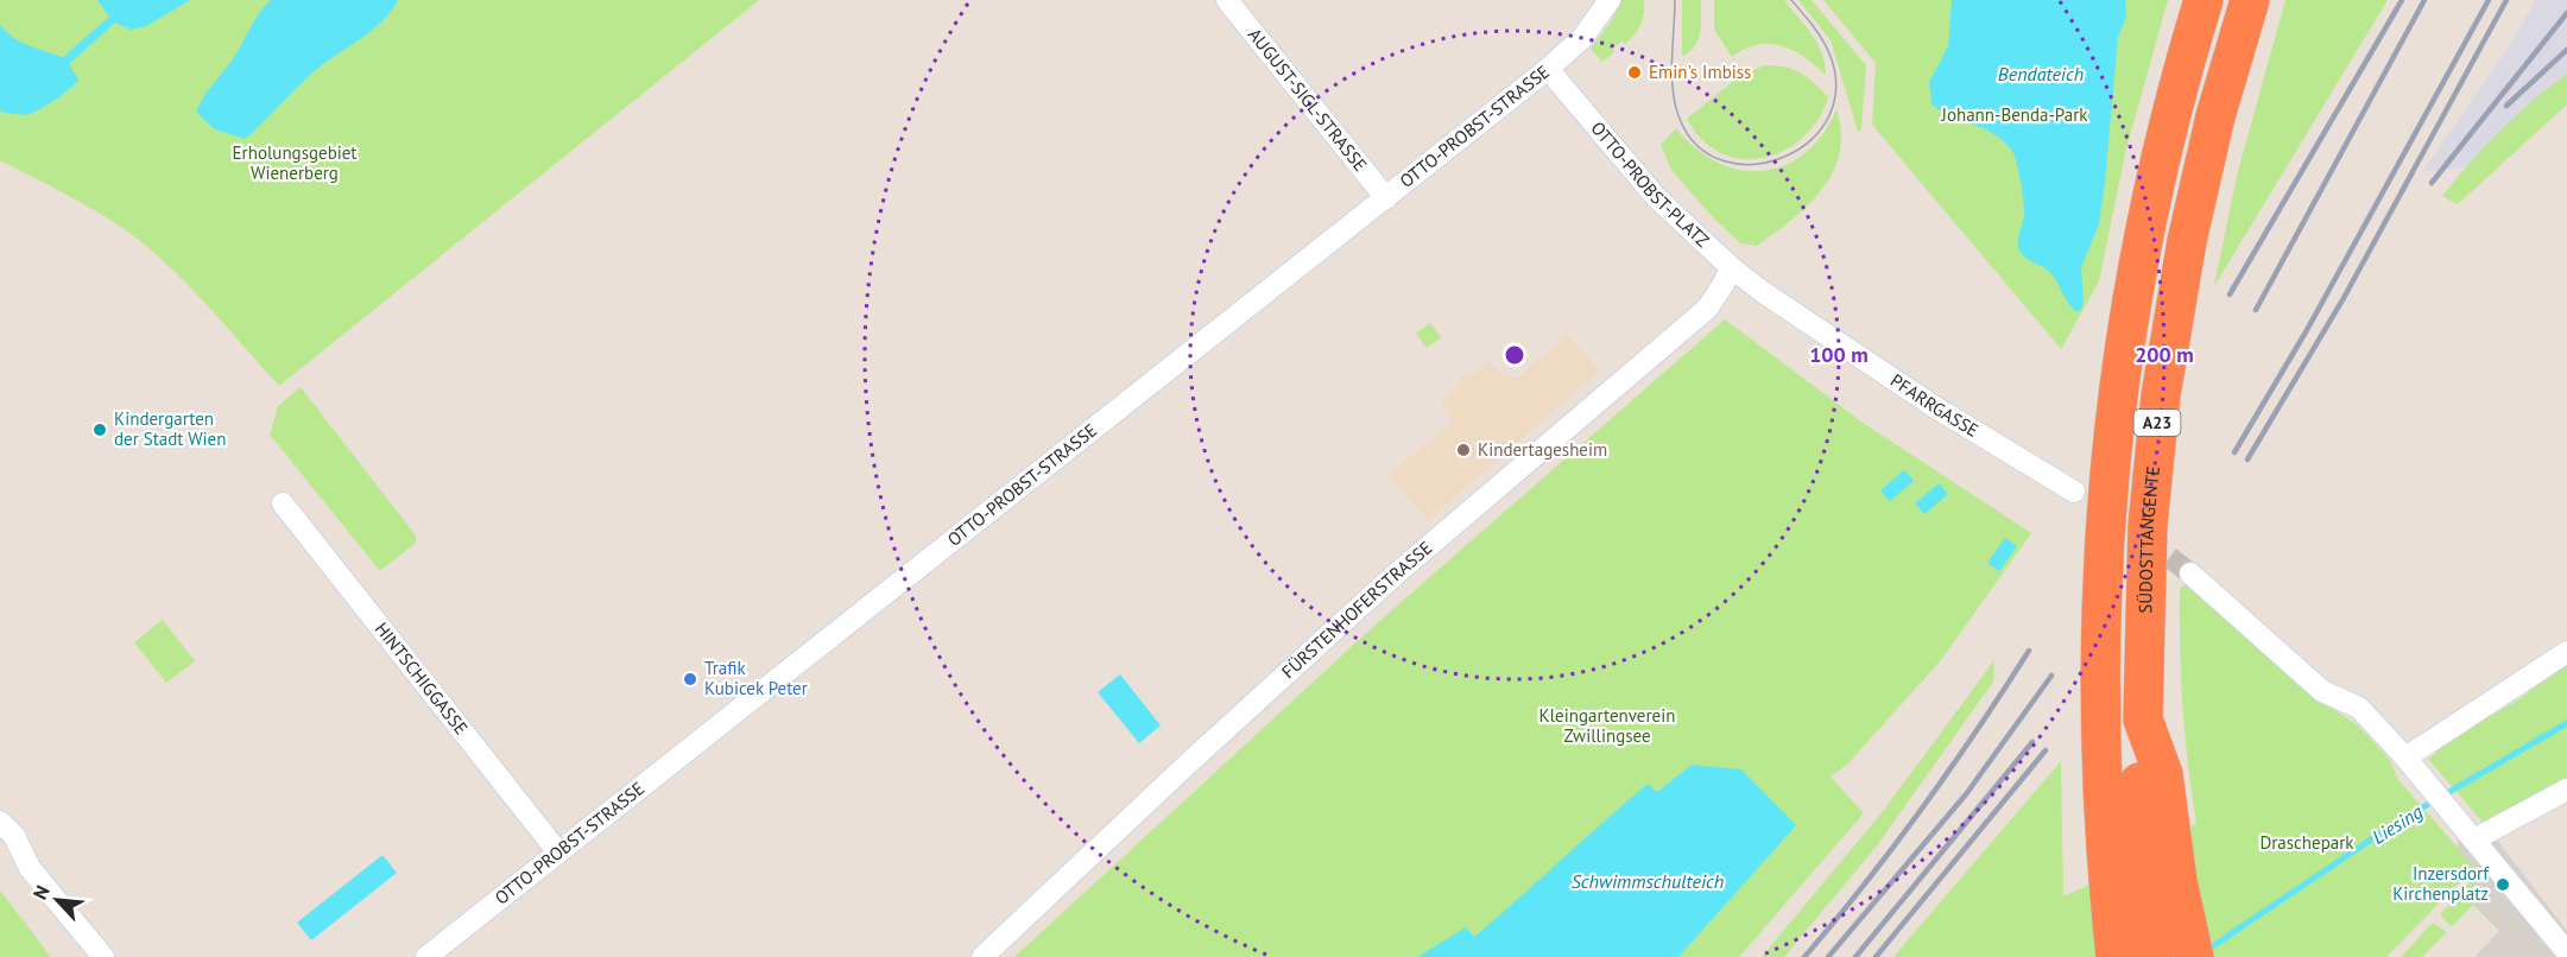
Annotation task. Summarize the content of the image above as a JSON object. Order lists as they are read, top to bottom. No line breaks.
{"streets":{"highway":["A23","SÜDOSTTANGENTE"],"street":["AUGUST-SIGL-STRASSE","OTTO-PROBST-STRASSE","OTTO-PROBST-PLATZ","PFARRGASSE","FÜRSTENHOFERSTRASSE","HINTSCHIGGASSE"]},"crossings":[["AUGUST-SIGL-STRASSE","OTTO-PROBST-STRASSE"],["OTTO-PROBST-STRASSE","OTTO-PROBST-PLATZ"],["OTTO-PROBST-STRASSE","HINTSCHIGGASSE"],["OTTO-PROBST-PLATZ","PFARRGASSE"],["OTTO-PROBST-PLATZ","FÜRSTENHOFERSTRASSE"]],"water":["Bendateich","Liesing","Schwimmschulteich"],"parks":["Johann-Benda-Park","Erholungsgebiet Wienerberg","Kleingartenverein Zwillingsee","Draschepark"],"places":["Emin's Imbiss","Kindergarten der Stadt Wien","Kindertagesheim","Trafik Kubicek Peter","Inzersdorf Kirchenplatz"],"north":"top left","rings":["100 m","200 m"]}
